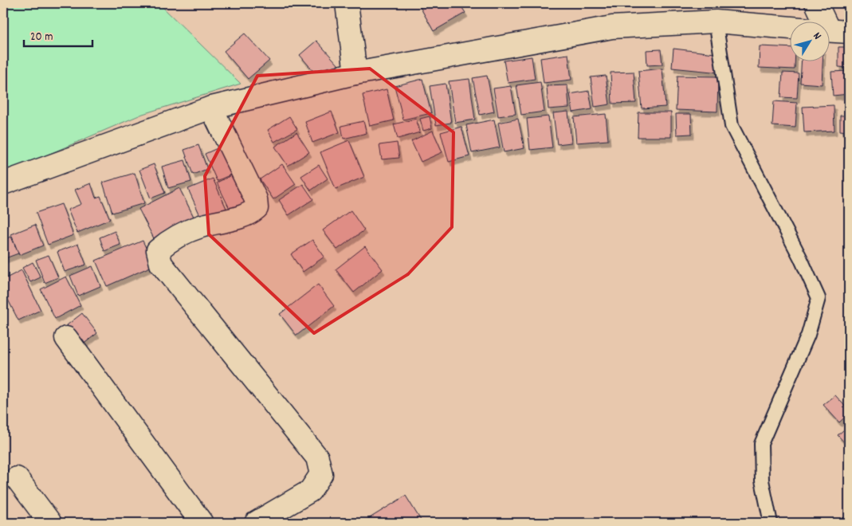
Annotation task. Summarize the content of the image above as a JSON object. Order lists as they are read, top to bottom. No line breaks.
{"scale_bar":"20 m","north":"top right"}
